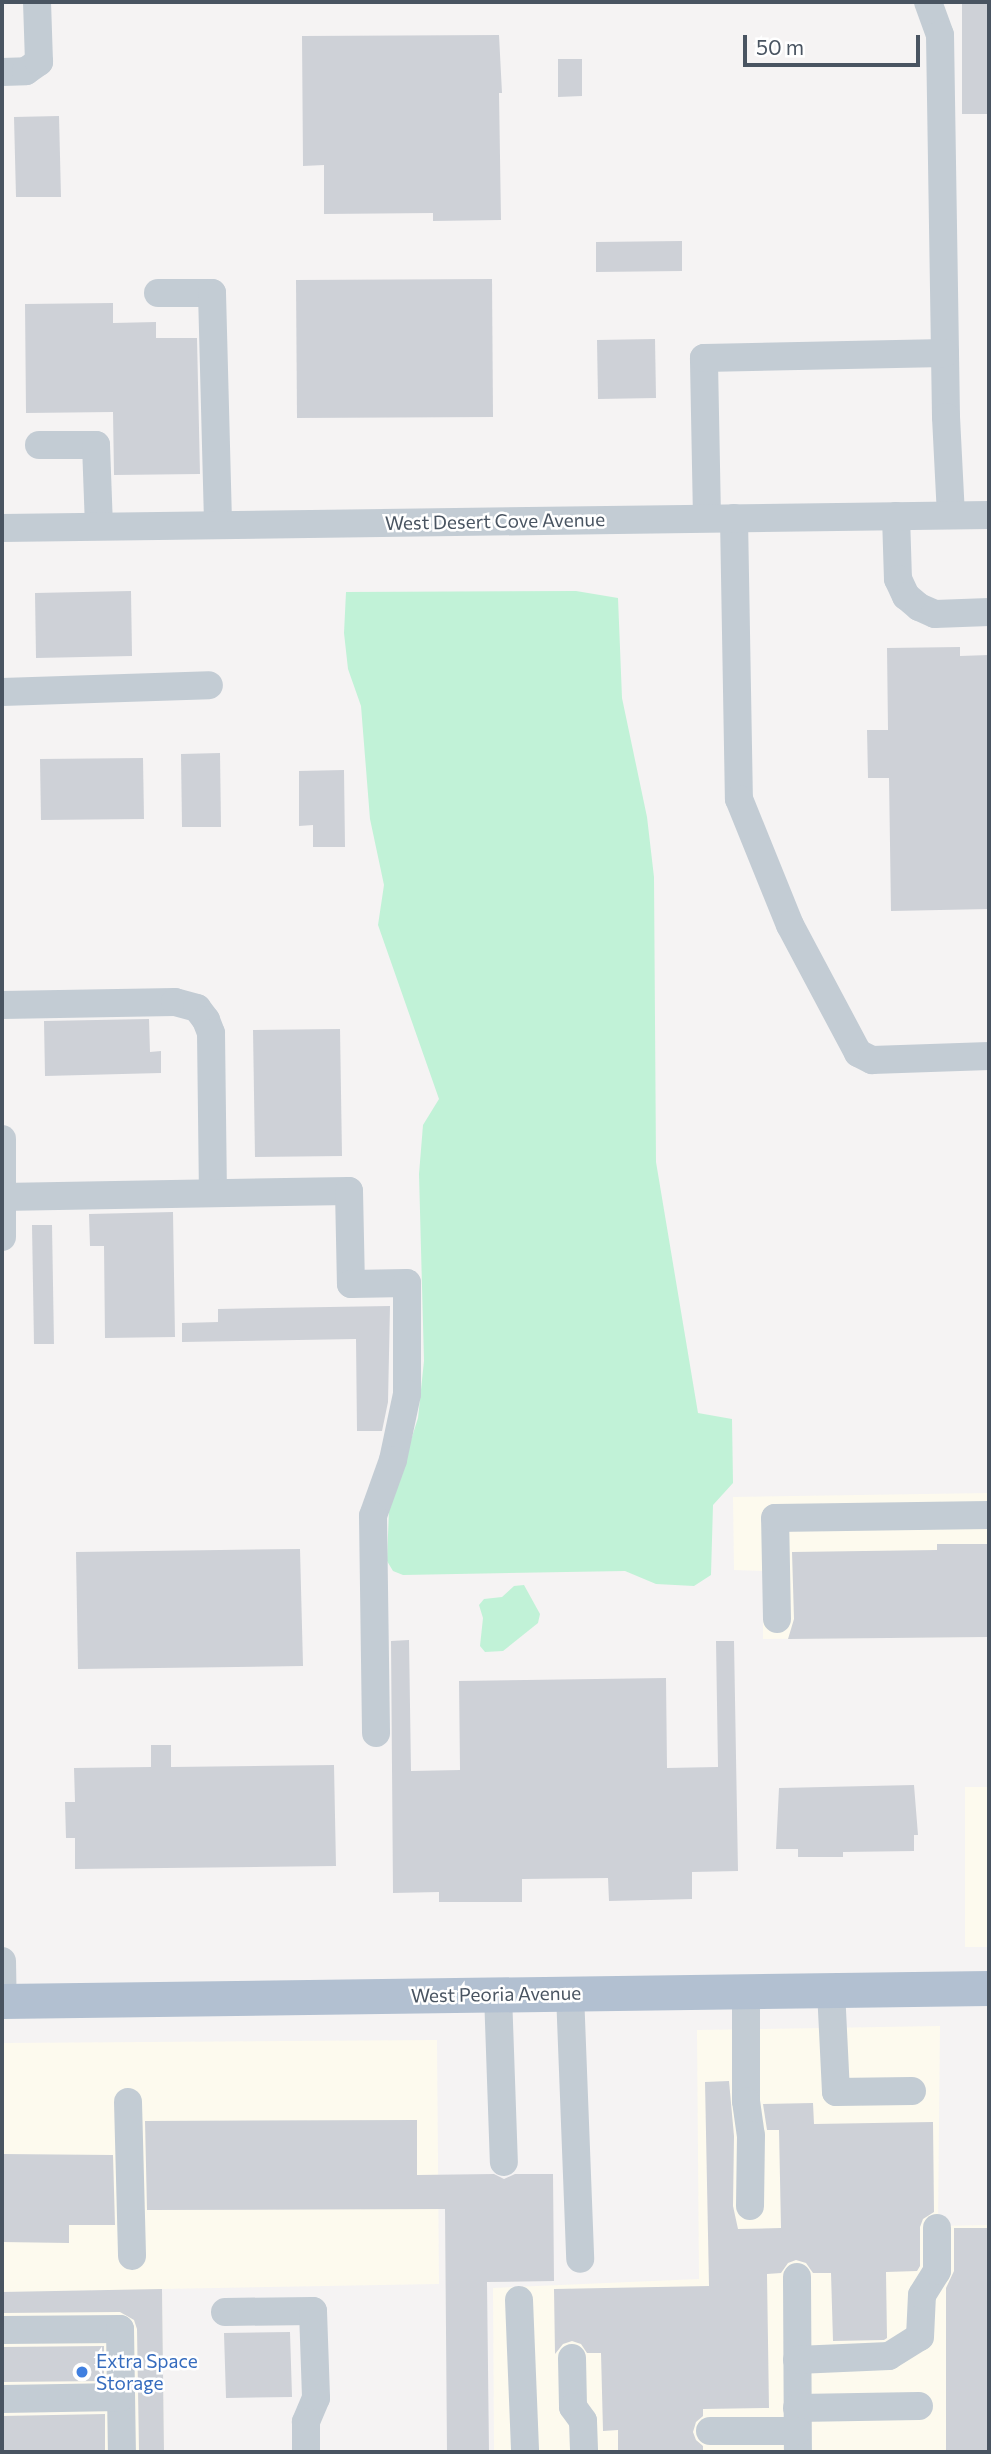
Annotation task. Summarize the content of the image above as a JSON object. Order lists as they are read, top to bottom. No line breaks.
{"streets":{"main road":["West Peoria Avenue"],"street":["West Desert Cove Avenue"]},"places":["Extra Space Storage"],"scale_bar":"50 m"}
